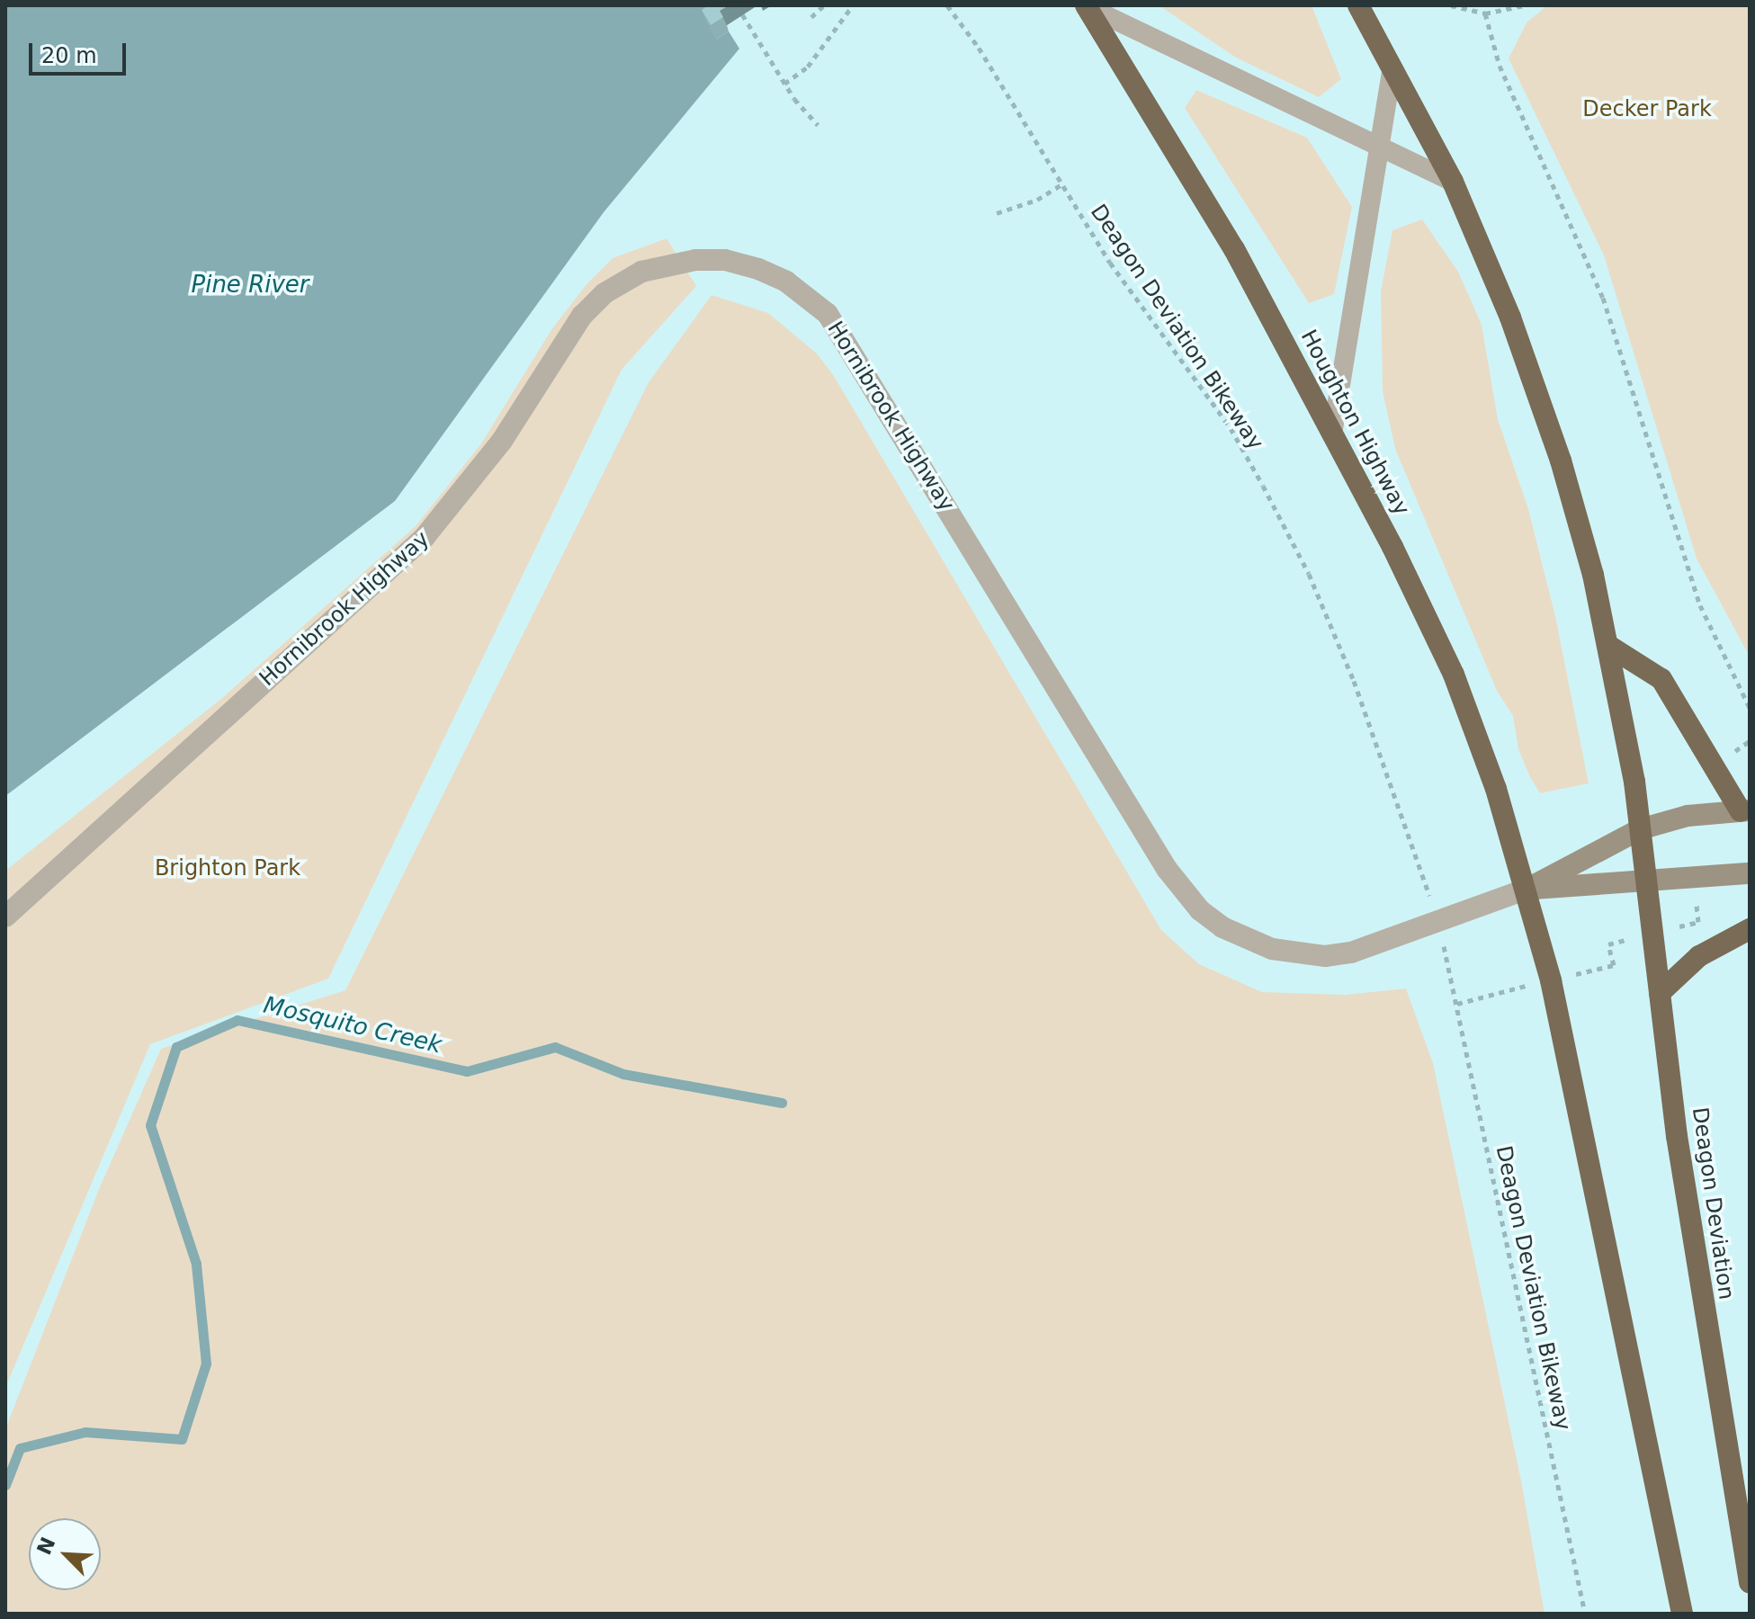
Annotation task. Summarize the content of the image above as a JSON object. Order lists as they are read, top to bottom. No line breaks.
{"streets":{"highway":["Houghton Highway","Deagon Deviation"],"main road":["Hornibrook Highway"],"path":["Deagon Deviation Bikeway"]},"crossings":[["Hornibrook Highway","Houghton Highway"],["Hornibrook Highway","Deagon Deviation"]],"water":["Pine River","Mosquito Creek"],"parks":["Decker Park","Brighton Park"],"scale_bar":"20 m","north":"top left"}
